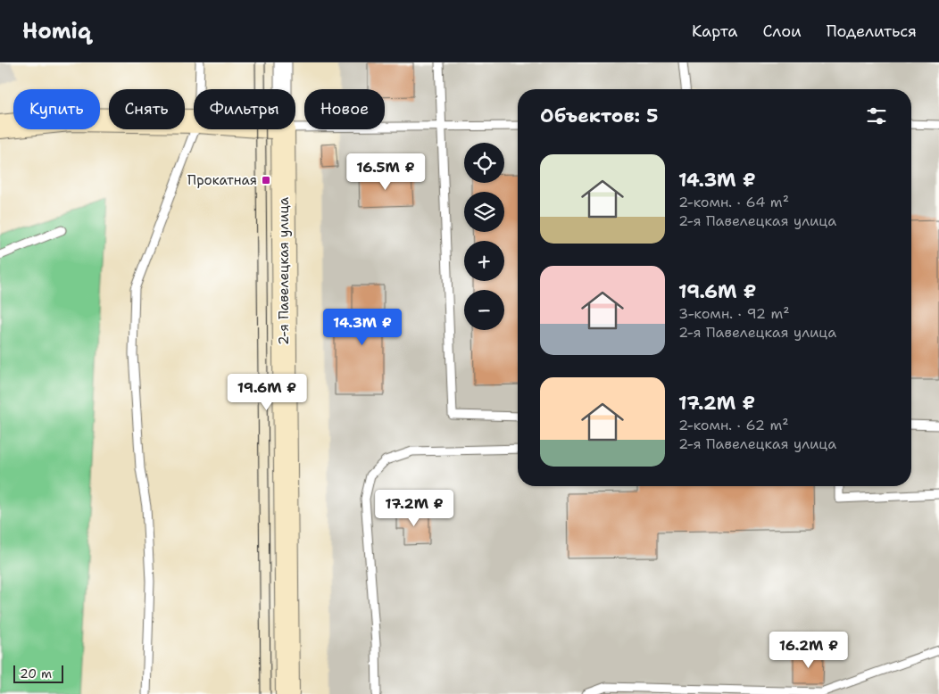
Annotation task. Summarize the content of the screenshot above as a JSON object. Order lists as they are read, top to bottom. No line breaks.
{"streets":{"main road":["2-я Павелецкая улица"]},"places":{"transit":["Прокатная"]},"scale_bar":"20 m","page":{"header":"Homiq","nav":["Карта","Слои","Поделиться"],"chip":["Купить","Снять","Фильтры","Новое"],"heading":"Объектов: 5","map_buttons":["+","−"],"list":[{"name":"14.3M ₽","note":"2-комн. · 64 m² · 2-я Павелецкая улица"},{"name":"19.6M ₽","note":"3-комн. · 92 m² · 2-я Павелецкая улица"},{"name":"17.2M ₽","note":"2-комн. · 62 m² · 2-я Павелецкая улица"}],"price":["16.5M ₽","14.3M ₽","19.6M ₽","17.2M ₽","16.2M ₽"],"scale":"20 m"}}
